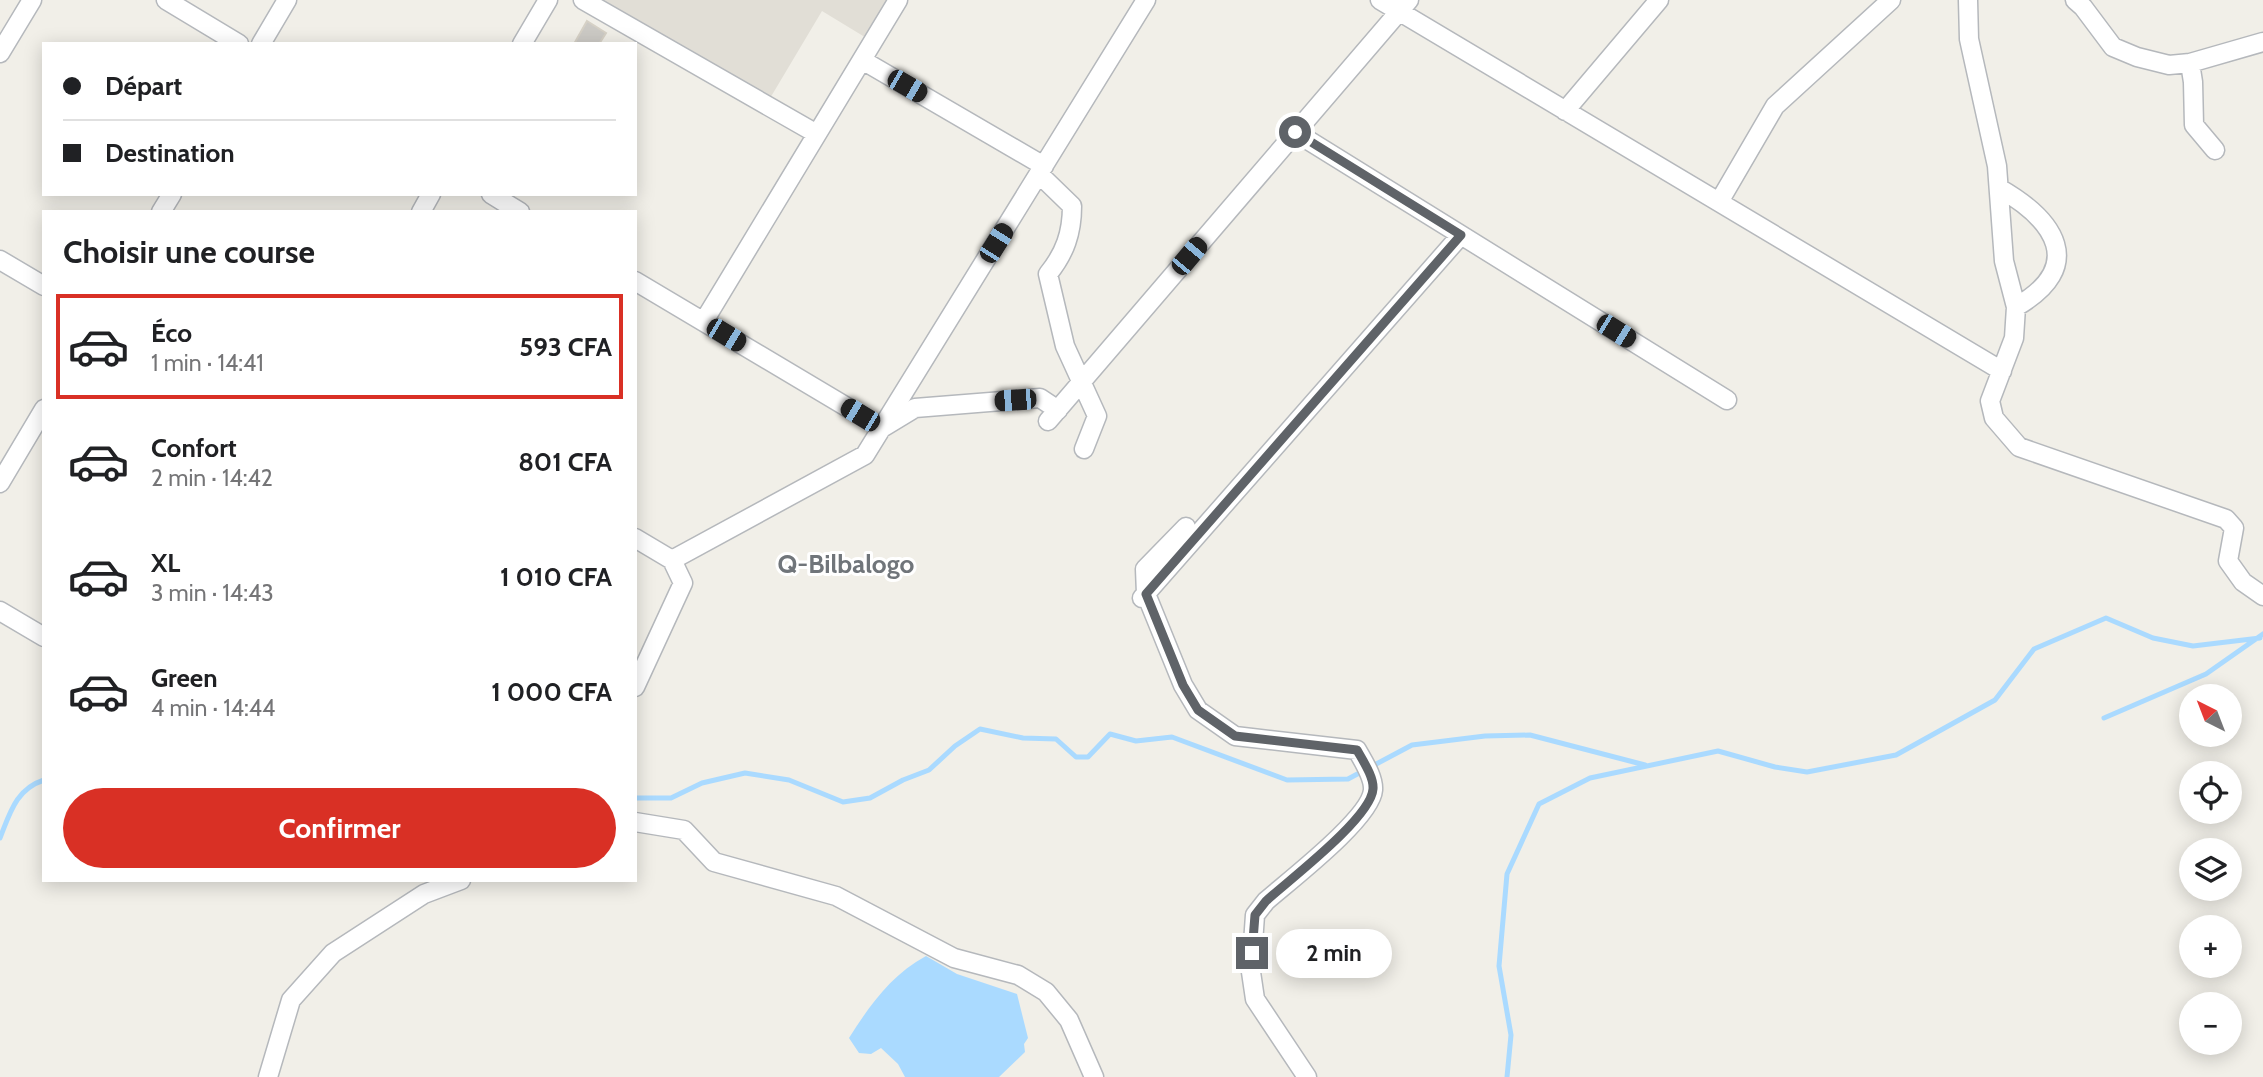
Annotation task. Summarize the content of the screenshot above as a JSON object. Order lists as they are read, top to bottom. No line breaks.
{"districts":["Q-Bilbalogo"],"north":"top left","page":{"banner":["Départ","Destination"],"heading":"Choisir une course","list":[{"name":"Éco","note":"1 min · 14:41","value":"593 CFA"},{"name":"Confort","note":"2 min · 14:42","value":"801 CFA"},{"name":"XL","note":"3 min · 14:43","value":"1 010 CFA"},{"name":"Green","note":"4 min · 14:44","value":"1 000 CFA"}],"map_buttons":["+","−"],"buttons":"Confirmer","bubble":"2 min"}}
